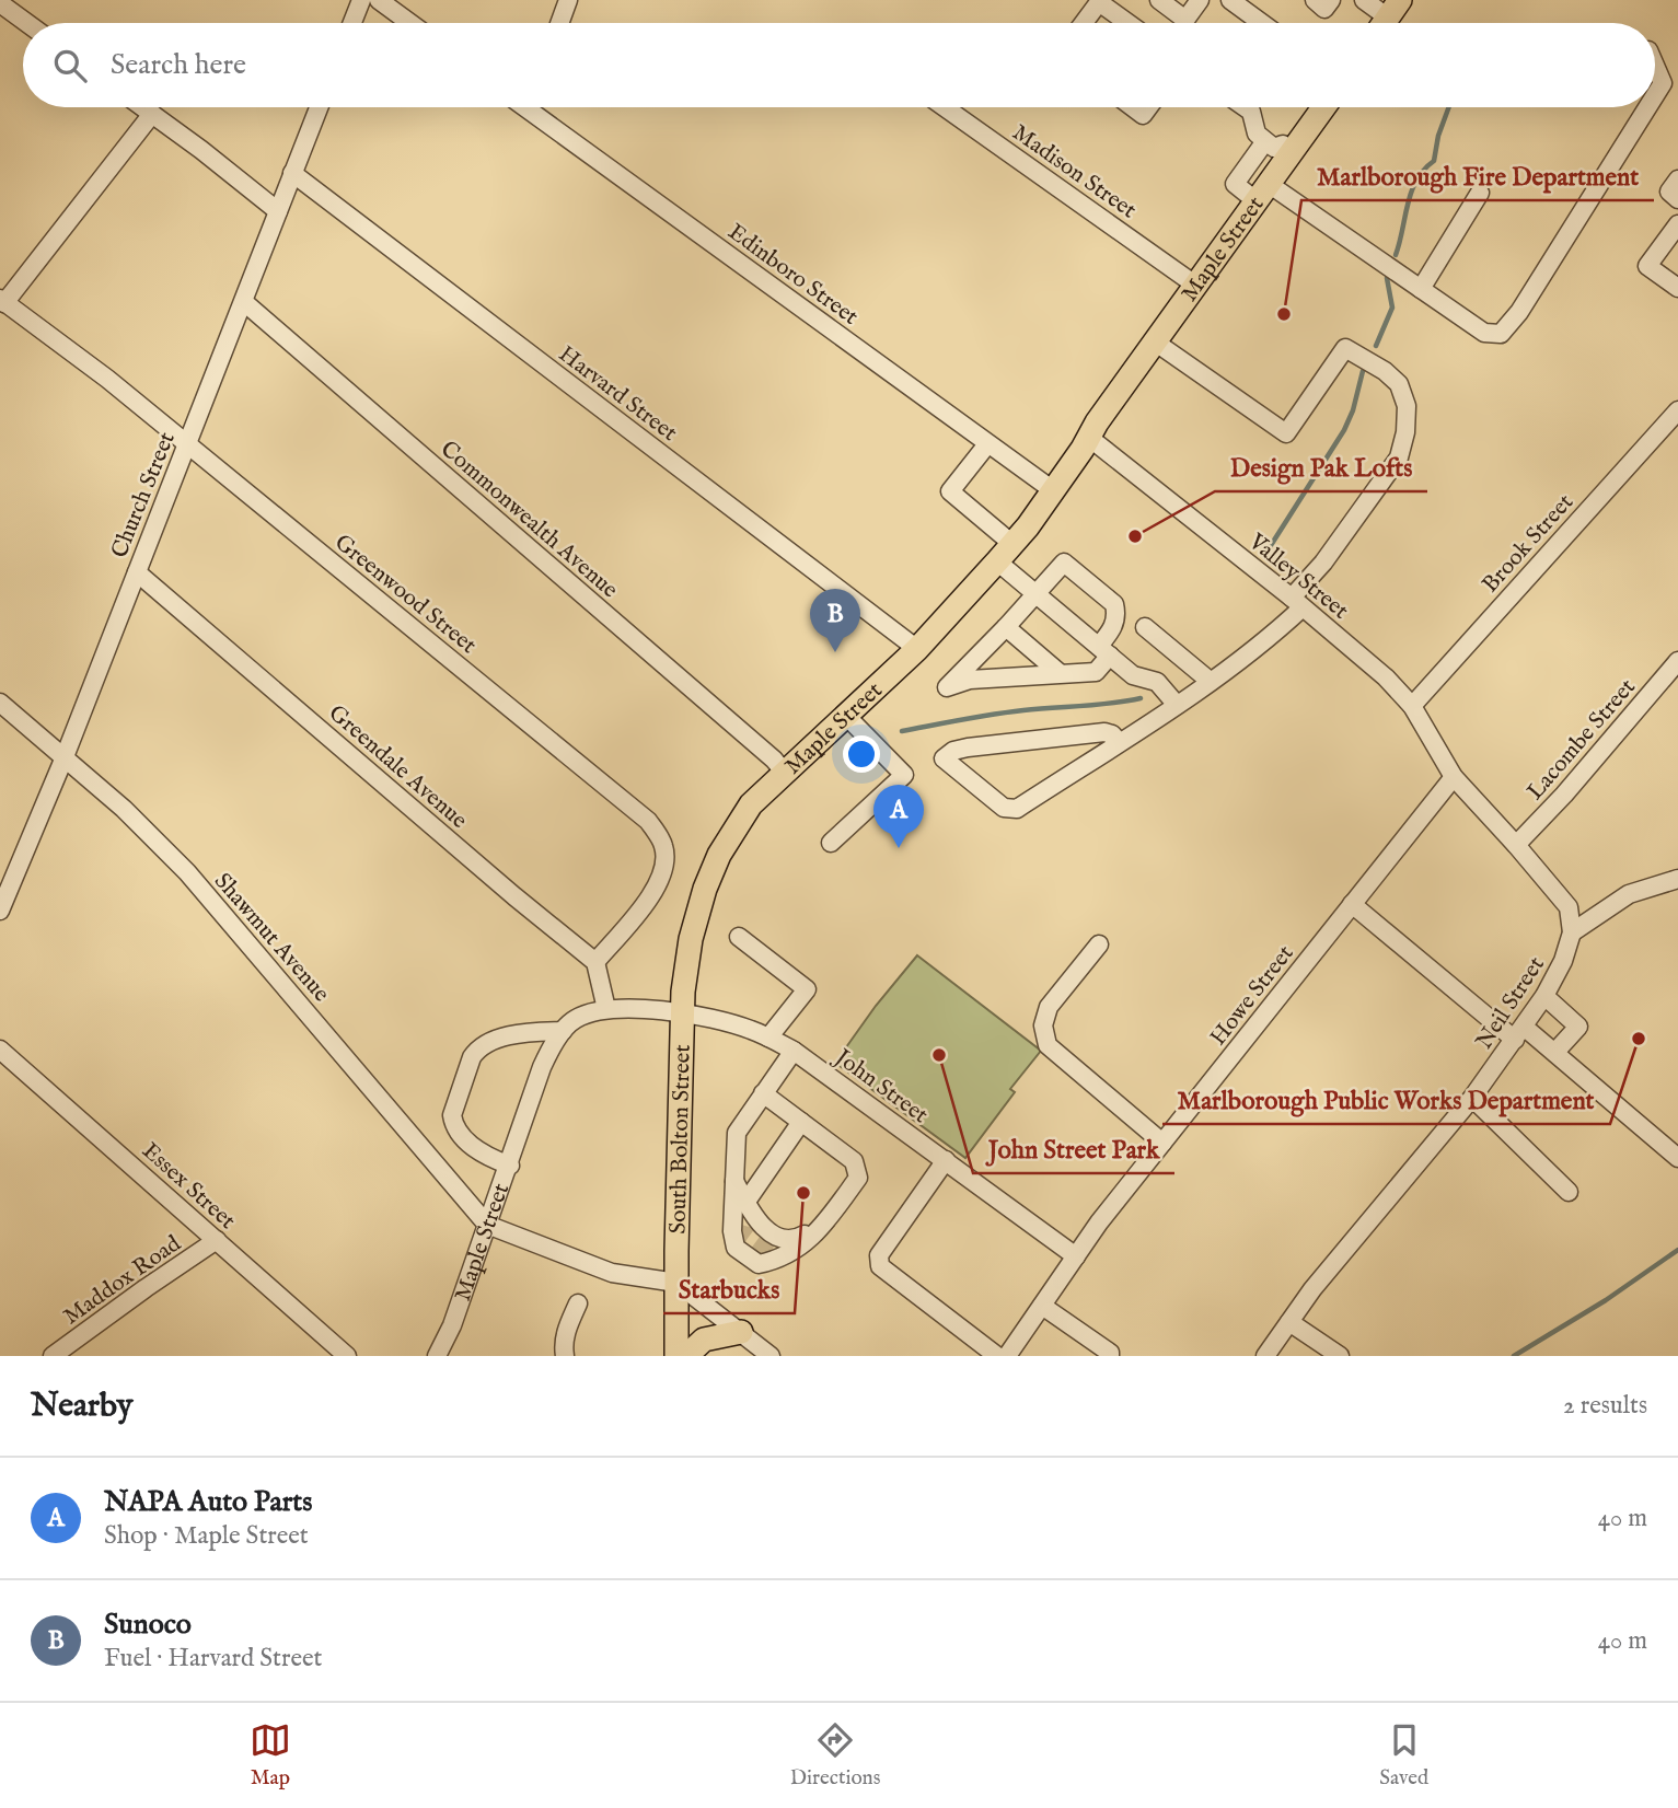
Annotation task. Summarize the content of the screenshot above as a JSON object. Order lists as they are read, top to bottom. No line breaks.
{"streets":{"main road":["Maple Street","South Bolton Street"],"street":["Madison Street","Edinboro Street","Harvard Street","Church Street","Commonwealth Avenue","Brook Street","Valley Street","Greenwood Street","Lacombe Street","Greendale Avenue","Shawmut Avenue","Howe Street","Neil Street","John Street","Essex Street","Maddox Road"]},"crossings":[["Madison Street","Maple Street"],["Maple Street","Edinboro Street"],["Maple Street","Harvard Street"],["Maple Street","Commonwealth Avenue"],["Maple Street","Valley Street"],["Maple Street","Shawmut Avenue"],["Maple Street","John Street"],["Maple Street","South Bolton Street"],["Harvard Street","Church Street"],["Church Street","Commonwealth Avenue"],["Church Street","Greenwood Street"],["Church Street","Greendale Avenue"],["Church Street","Shawmut Avenue"],["Brook Street","Valley Street"],["Valley Street","Howe Street"],["Greenwood Street","Greendale Avenue"],["Howe Street","John Street"],["John Street","South Bolton Street"],["Essex Street","Maddox Road"]],"places":["Marlborough Fire Department","Design Pak Lofts","Marlborough Public Works Department","John Street Park","Starbucks"],"page":{"search":"Search here","pins":["B","A"],"heading":["Nearby","2 results"],"list":[{"mark":"A","name":"NAPA Auto Parts","note":"Shop · Maple Street","value":"40 m"},{"mark":"B","name":"Sunoco","note":"Fuel · Harvard Street","value":"40 m"}],"nav":["Map","Directions","Saved"]}}
